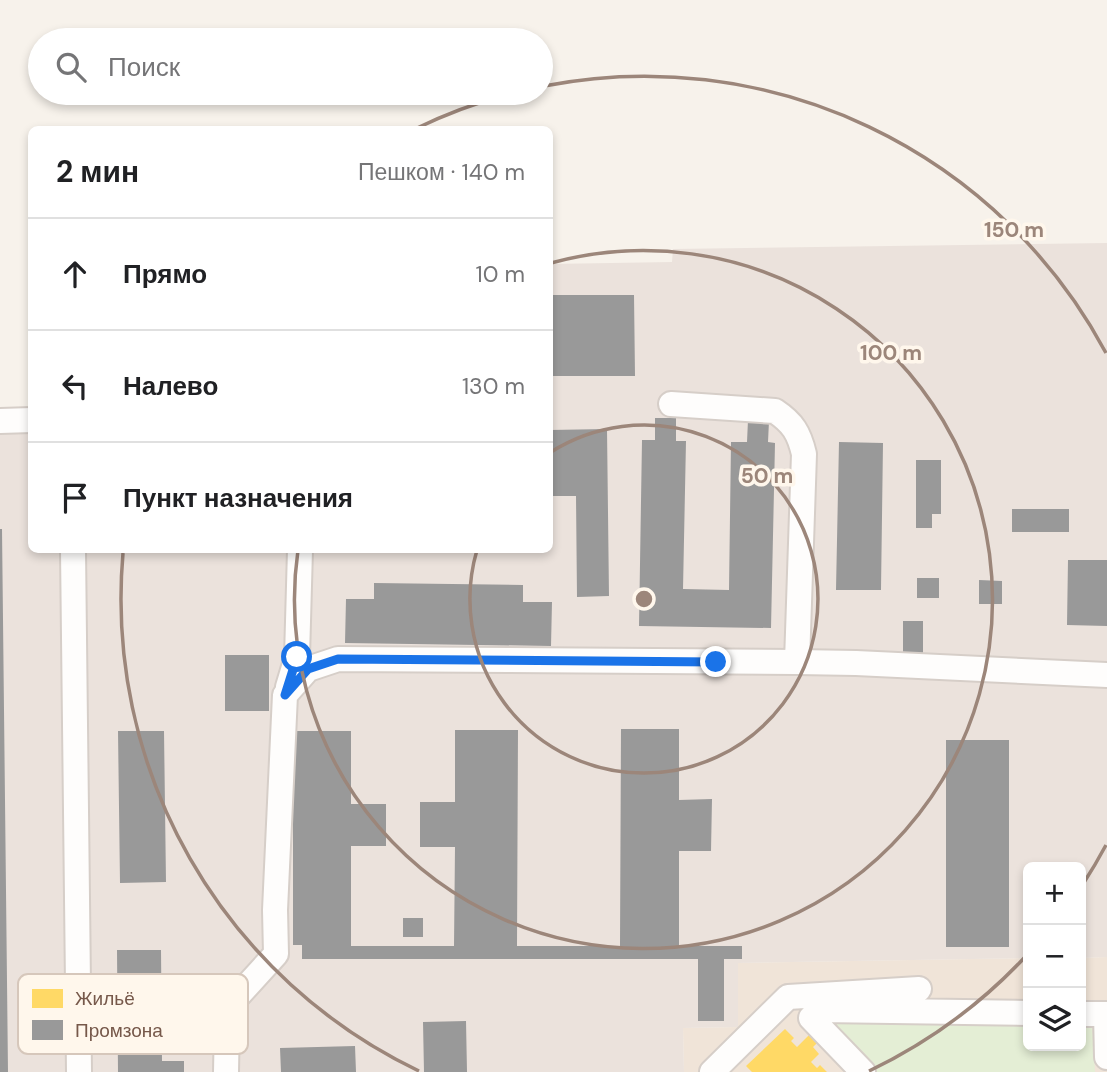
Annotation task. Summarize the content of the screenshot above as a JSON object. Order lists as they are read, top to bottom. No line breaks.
{"legend":["Жильё","Промзона"],"page":{"search":"Поиск","heading":["2 мин","Пешком · 140 m"],"list":[["Прямо","10 m"],["Налево","130 m"],"Пункт назначения"],"map_buttons":["+","−"]},"rings":["150 m","100 m","50 m"]}
